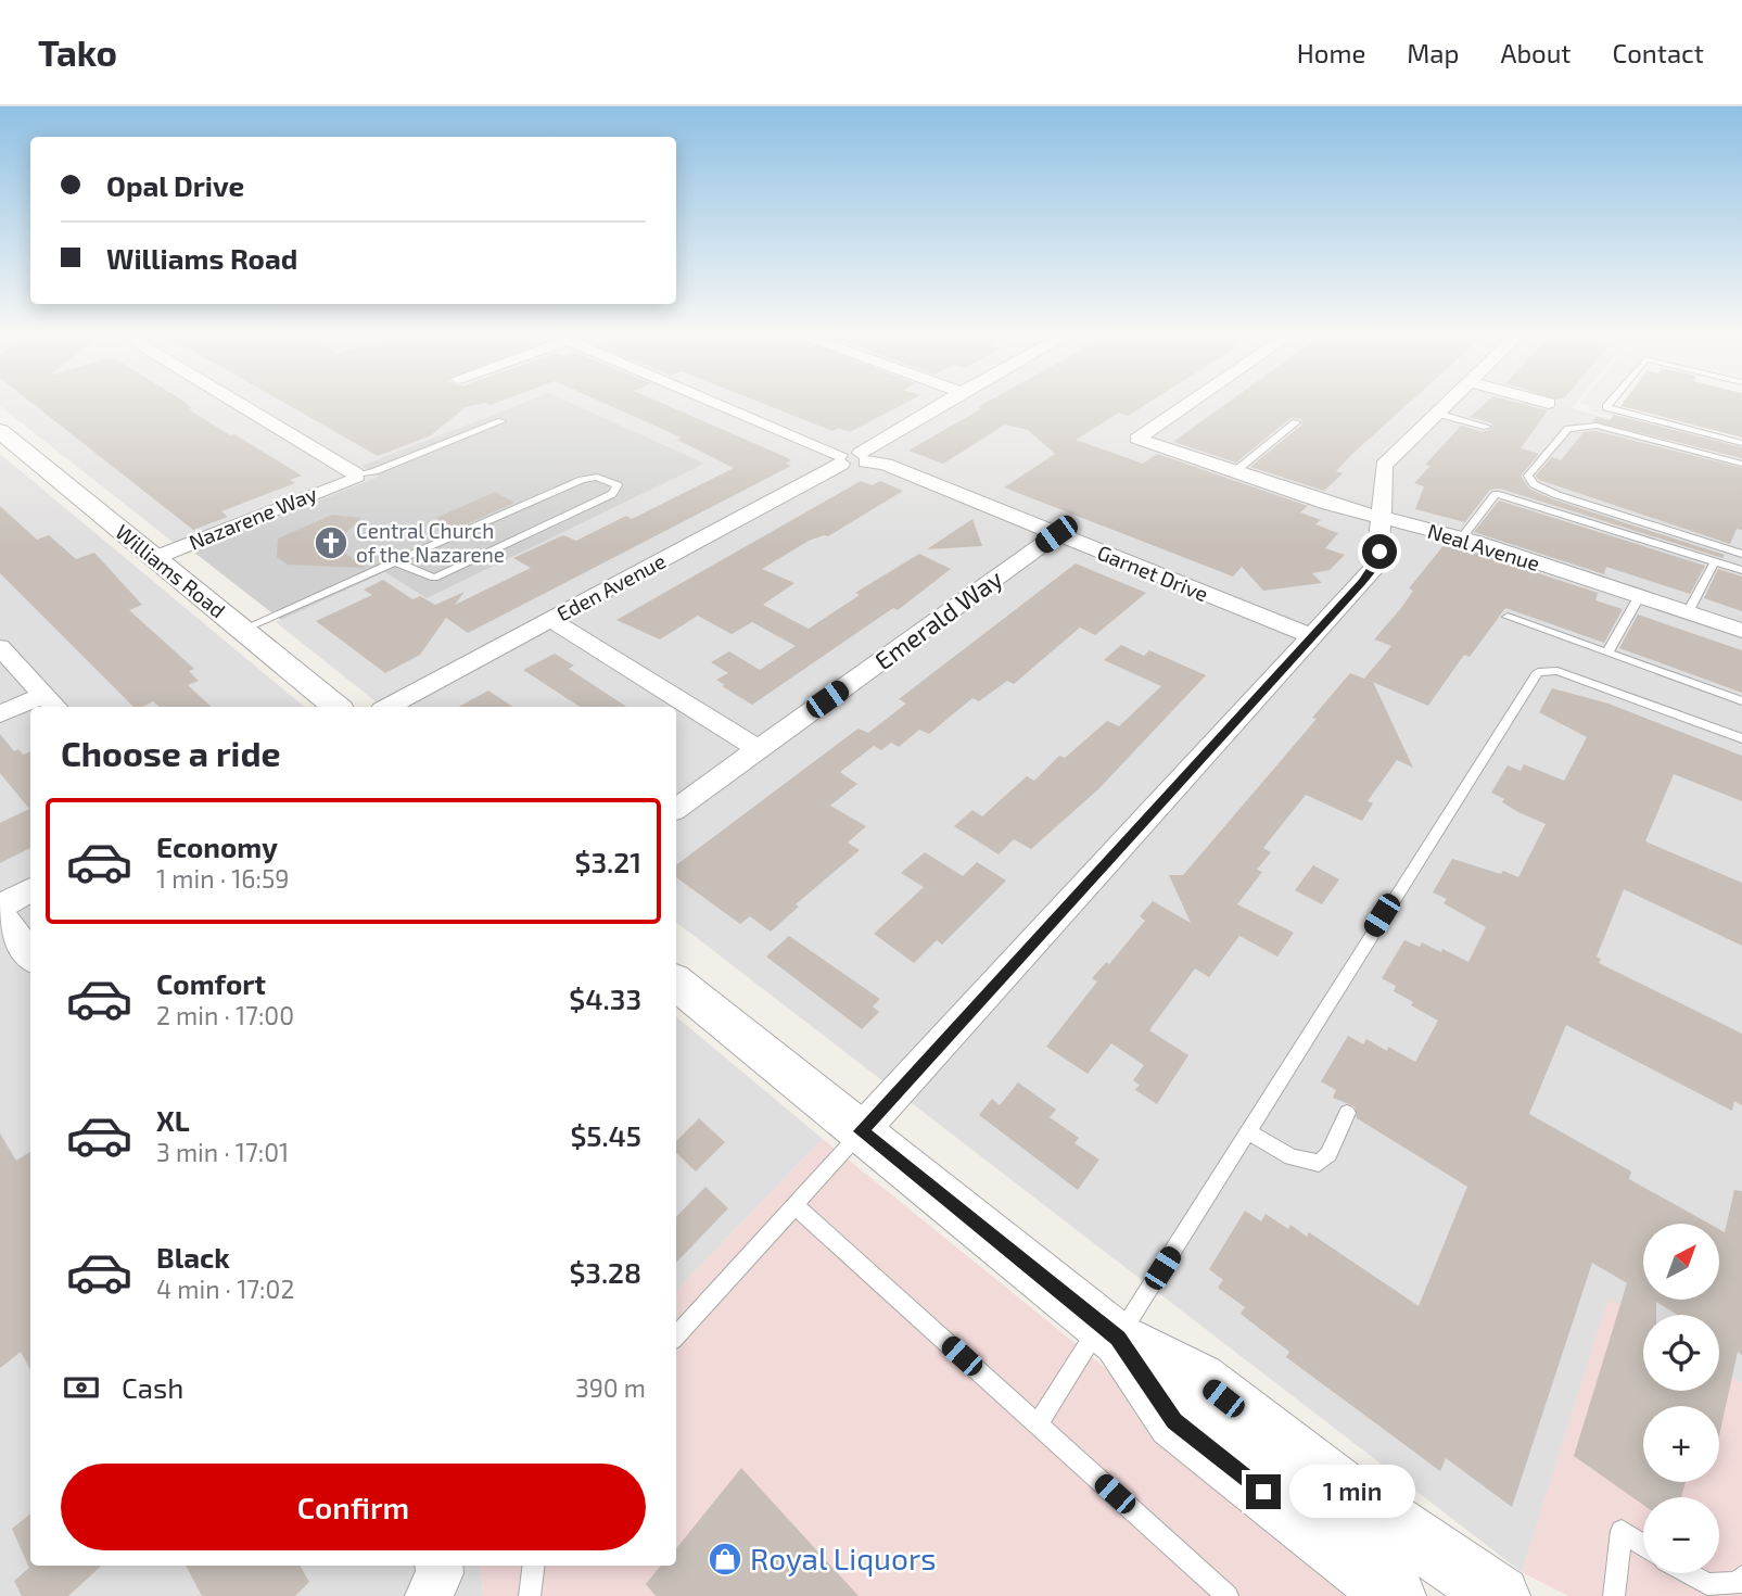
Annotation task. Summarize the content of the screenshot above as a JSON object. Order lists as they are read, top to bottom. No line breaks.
{"streets":{"street":["Nazarene Way","Neal Avenue","Williams Road","Garnet Drive","Eden Avenue","Emerald Way"]},"crossings":[["Nazarene Way","Williams Road"],["Garnet Drive","Emerald Way"]],"places":{"church":["Central Church of the Nazarene"],"shop":["Royal Liquors"]},"north":"top right","page":{"header":"Tako","nav":["Home","Map","About","Contact"],"banner":["Opal Drive","Williams Road"],"heading":"Choose a ride","list":[{"name":"Economy","note":"1 min · 16:59","value":"$3.21"},{"name":"Comfort","note":"2 min · 17:00","value":"$4.33"},{"name":"XL","note":"3 min · 17:01","value":"$5.45"},{"name":"Black","note":"4 min · 17:02","value":"$3.28"}],"map_buttons":["+","−"],"pay":["Cash","390 m"],"buttons":"Confirm","bubble":"1 min"}}
